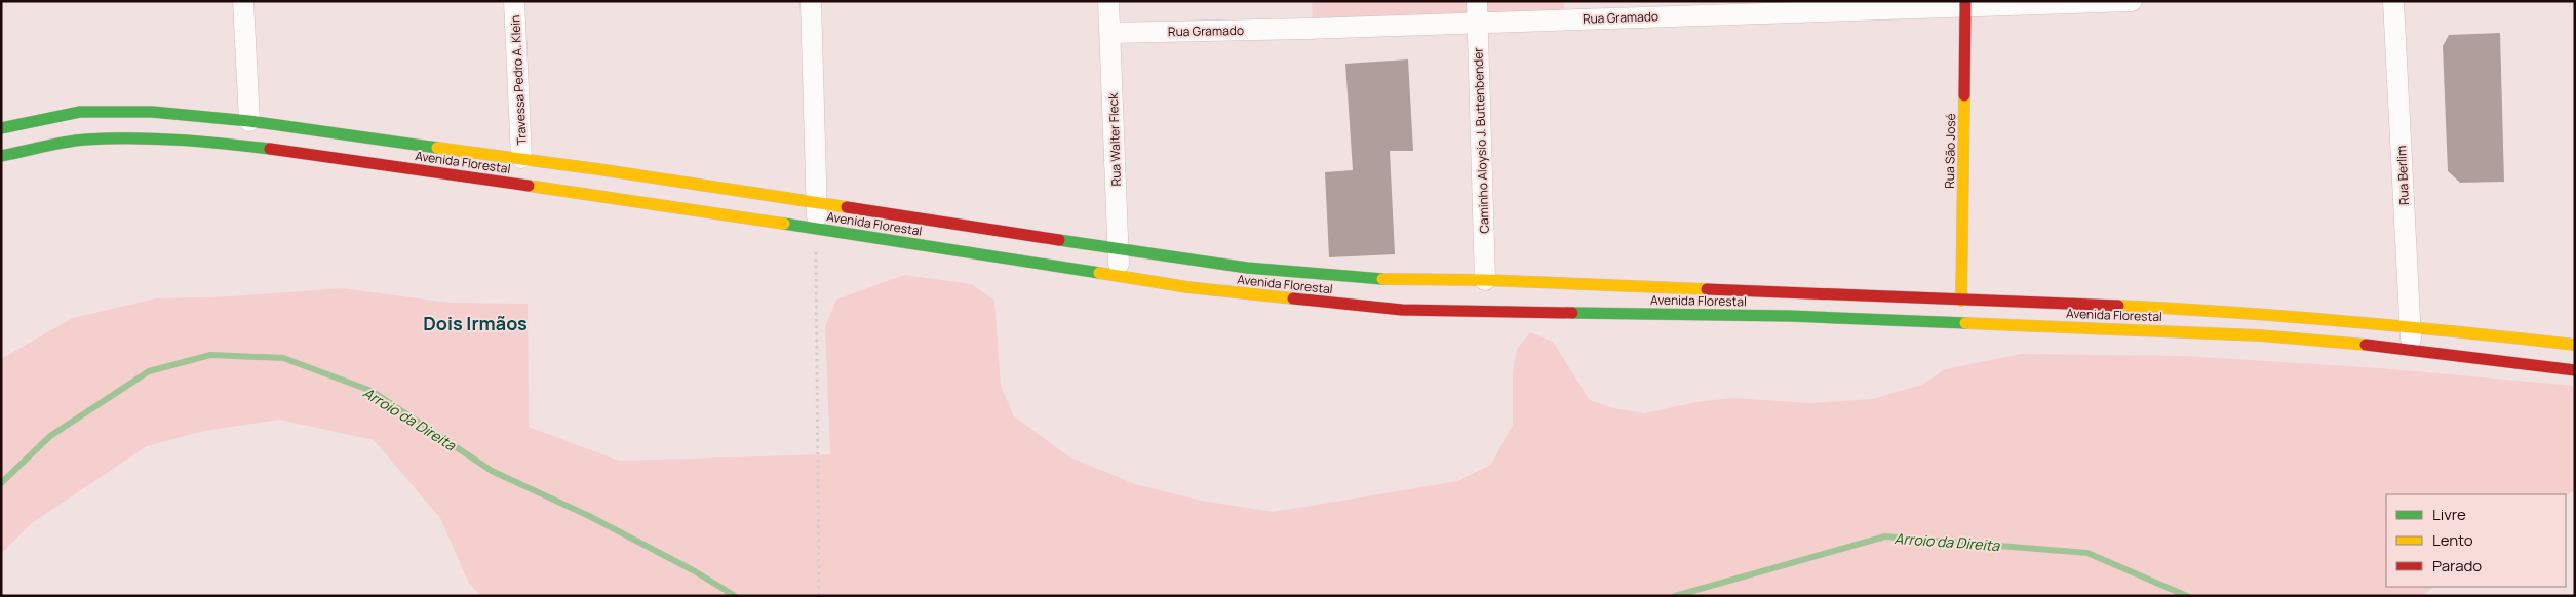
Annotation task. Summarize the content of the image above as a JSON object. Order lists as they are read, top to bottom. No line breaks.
{"streets":{"main road":["Rua São José","Avenida Florestal"],"street":["Rua Gramado","Travessa Pedro A. Klein","Rua Walter Fleck","Caminho Aloysio J. Buttenbender","Rua Berlim"]},"crossings":[["Rua Gramado","Rua Walter Fleck"],["Rua Gramado","Caminho Aloysio J. Buttenbender"],["Rua Gramado","Rua São José"],["Travessa Pedro A. Klein","Avenida Florestal"],["Rua Walter Fleck","Avenida Florestal"],["Caminho Aloysio J. Buttenbender","Avenida Florestal"],["Rua São José","Avenida Florestal"],["Avenida Florestal","Rua Berlim"]],"districts":["Dois Irmãos"],"water":["Arroio da Direita"],"legend":["Livre","Lento","Parado"]}
